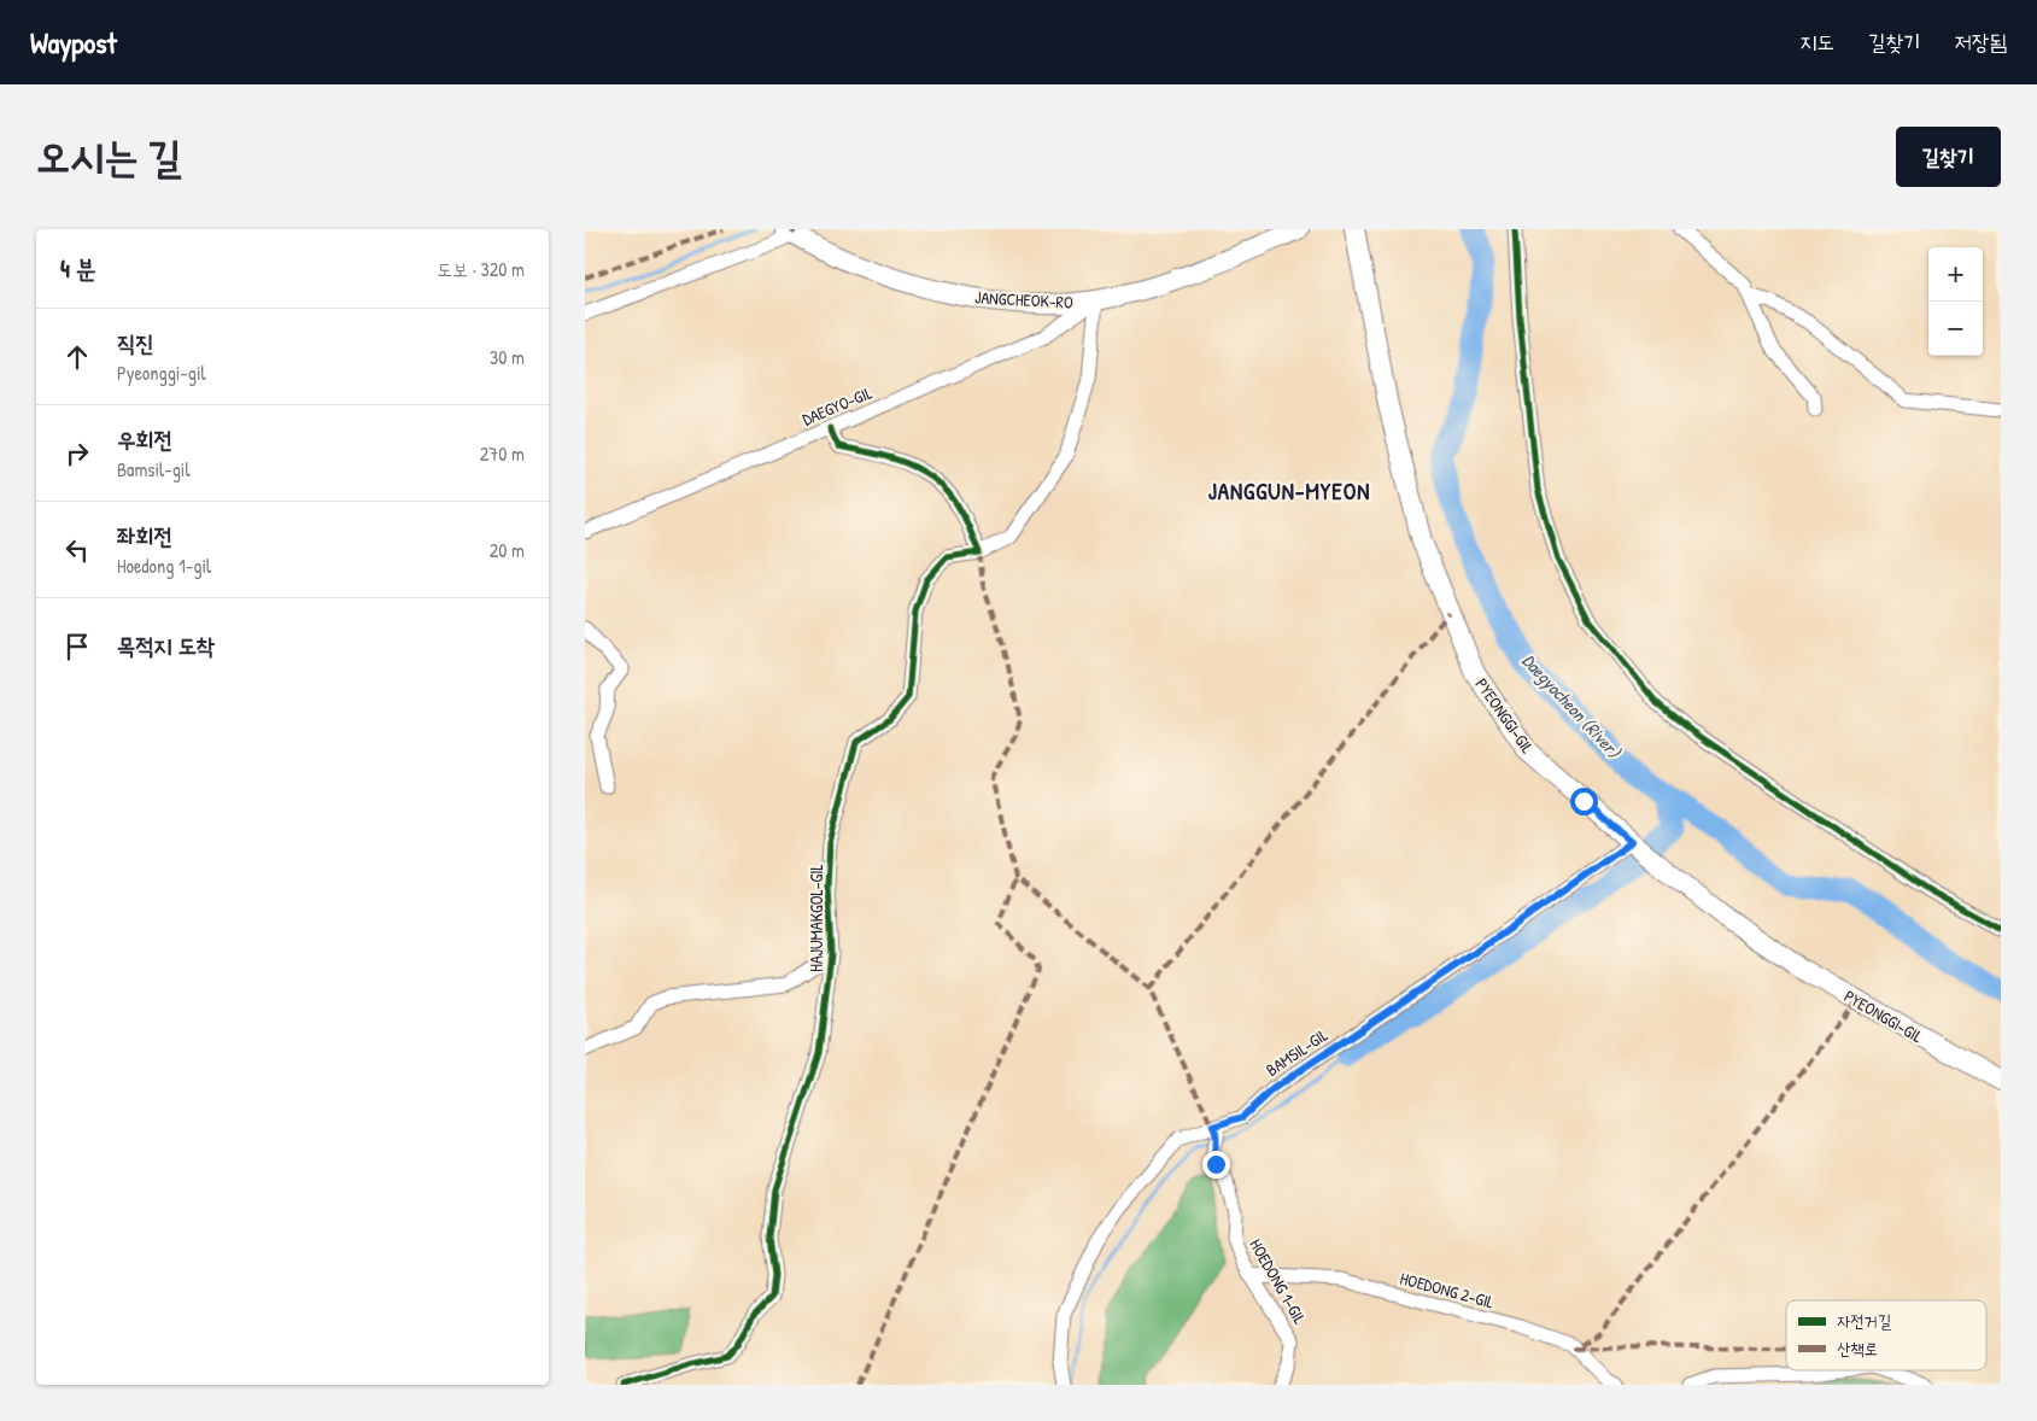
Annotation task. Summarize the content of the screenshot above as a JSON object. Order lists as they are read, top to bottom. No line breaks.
{"streets":{"main road":["JANGCHEOK-RO","PYEONGGI-GIL"],"street":["DAEGYO-GIL","HAJUMAKGOL-GIL","BAMSIL-GIL","HOEDONG 1-GIL","HOEDONG 2-GIL"]},"crossings":[["JANGCHEOK-RO","DAEGYO-GIL"],["JANGCHEOK-RO","HAJUMAKGOL-GIL"],["DAEGYO-GIL","HAJUMAKGOL-GIL"],["PYEONGGI-GIL","BAMSIL-GIL"],["BAMSIL-GIL","HOEDONG 1-GIL"],["HOEDONG 1-GIL","HOEDONG 2-GIL"]],"districts":["JANGGUN-MYEON"],"water":["Daegyocheon (River)"],"legend":["자전거길","산책로"],"page":{"header":"Waypost","nav":["지도","길찾기","저장됨"],"buttons":"길찾기","title":"오시는 길","heading":["4 분","도보 · 320 m"],"map_buttons":["+","−"],"list":[["직진","Pyeonggi-gil","30 m"],["우회전","Bamsil-gil","270 m"],["좌회전","Hoedong 1-gil","20 m"],"목적지 도착"]}}
